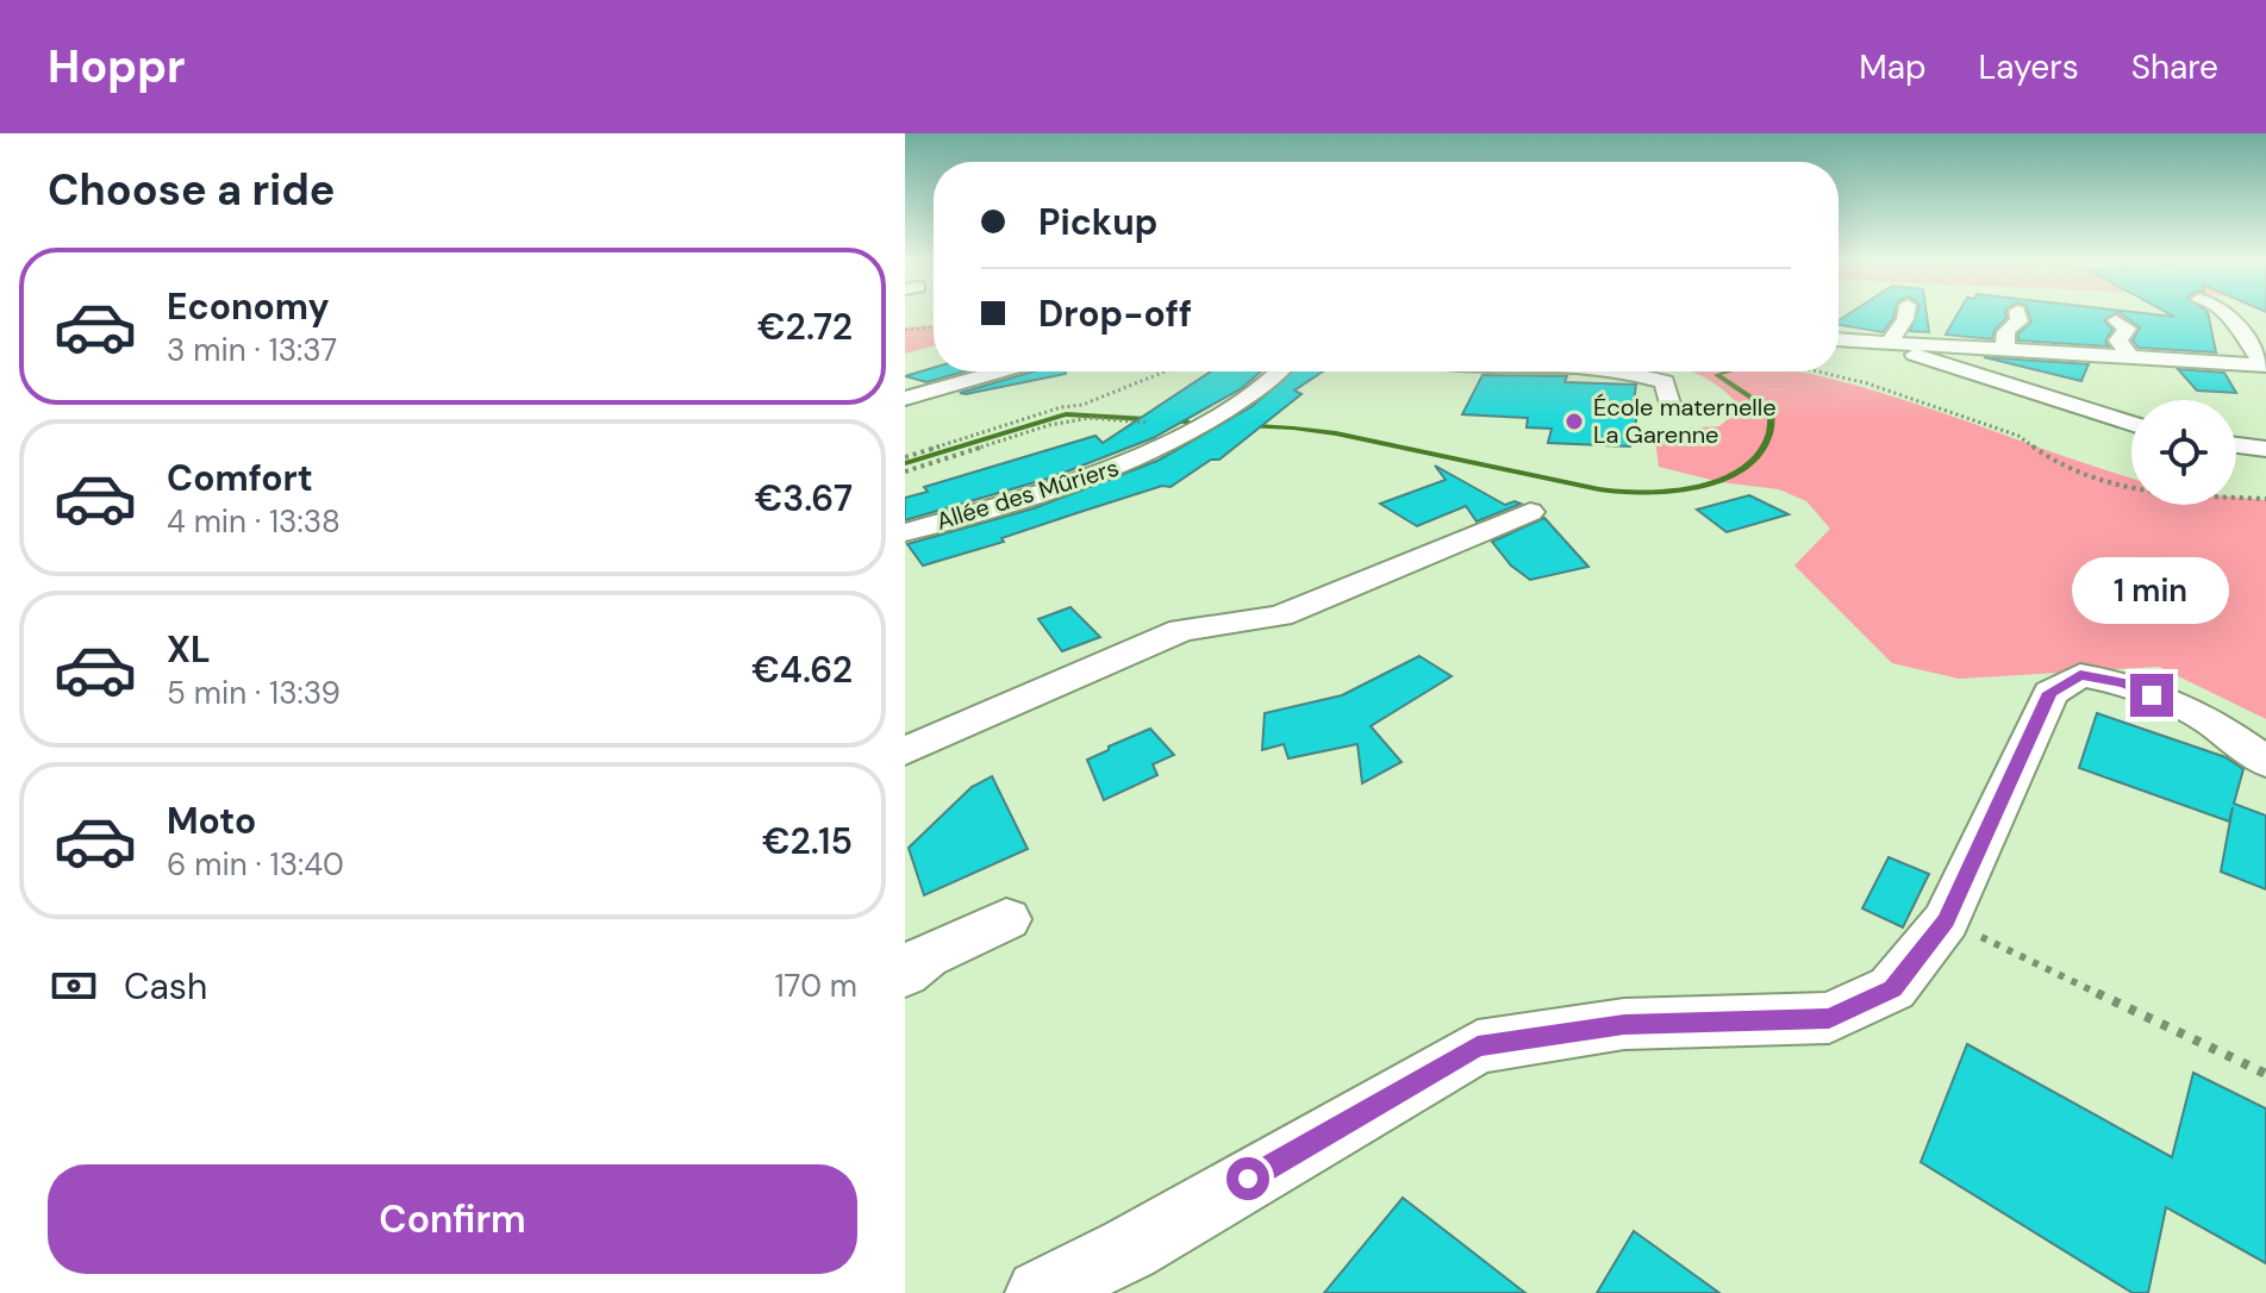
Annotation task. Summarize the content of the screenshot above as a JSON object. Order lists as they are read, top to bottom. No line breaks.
{"streets":{"street":["Allée des Mûriers"]},"places":["École maternelle La Garenne"],"page":{"header":"Hoppr","nav":["Map","Layers","Share"],"heading":"Choose a ride","banner":["Pickup","Drop-off"],"list":[{"name":"Economy","note":"3 min · 13:37","value":"€2.72"},{"name":"Comfort","note":"4 min · 13:38","value":"€3.67"},{"name":"XL","note":"5 min · 13:39","value":"€4.62"},{"name":"Moto","note":"6 min · 13:40","value":"€2.15"}],"bubble":"1 min","pay":["Cash","170 m"],"buttons":"Confirm"}}
